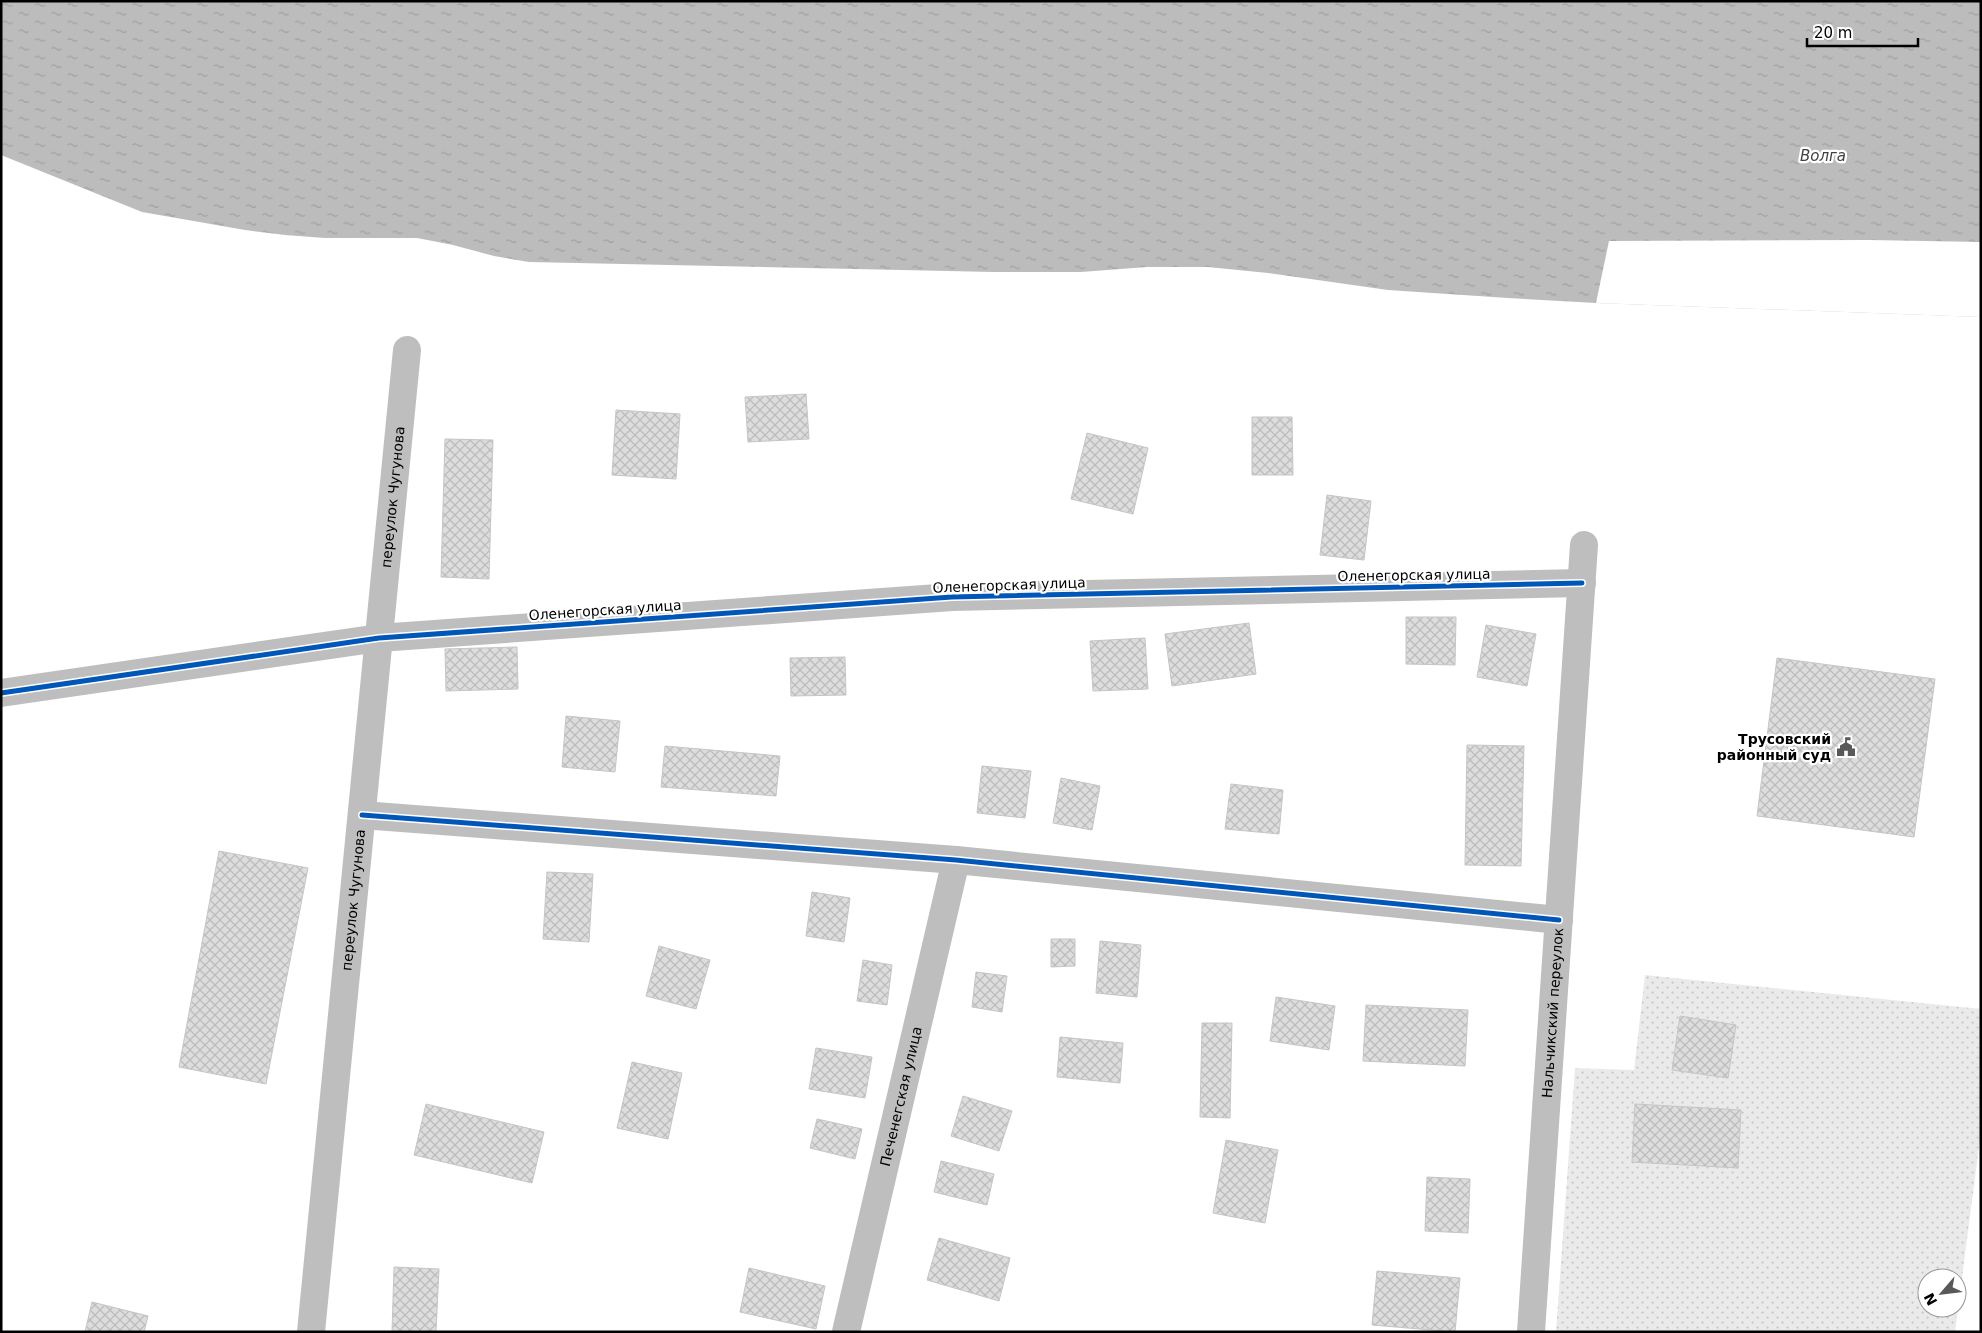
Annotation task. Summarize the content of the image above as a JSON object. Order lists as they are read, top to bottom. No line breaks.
{"streets":{"street":["переулок Чугунова","Оленегорская улица","Нальчикский переулок","Печенегская улица"]},"crossings":[["переулок Чугунова","Оленегорская улица"],["Оленегорская улица","Нальчикский переулок"]],"water":["Волга"],"places":{"public building":["Трусовский районный суд"]},"scale_bar":"20 m","north":"bottom left"}
